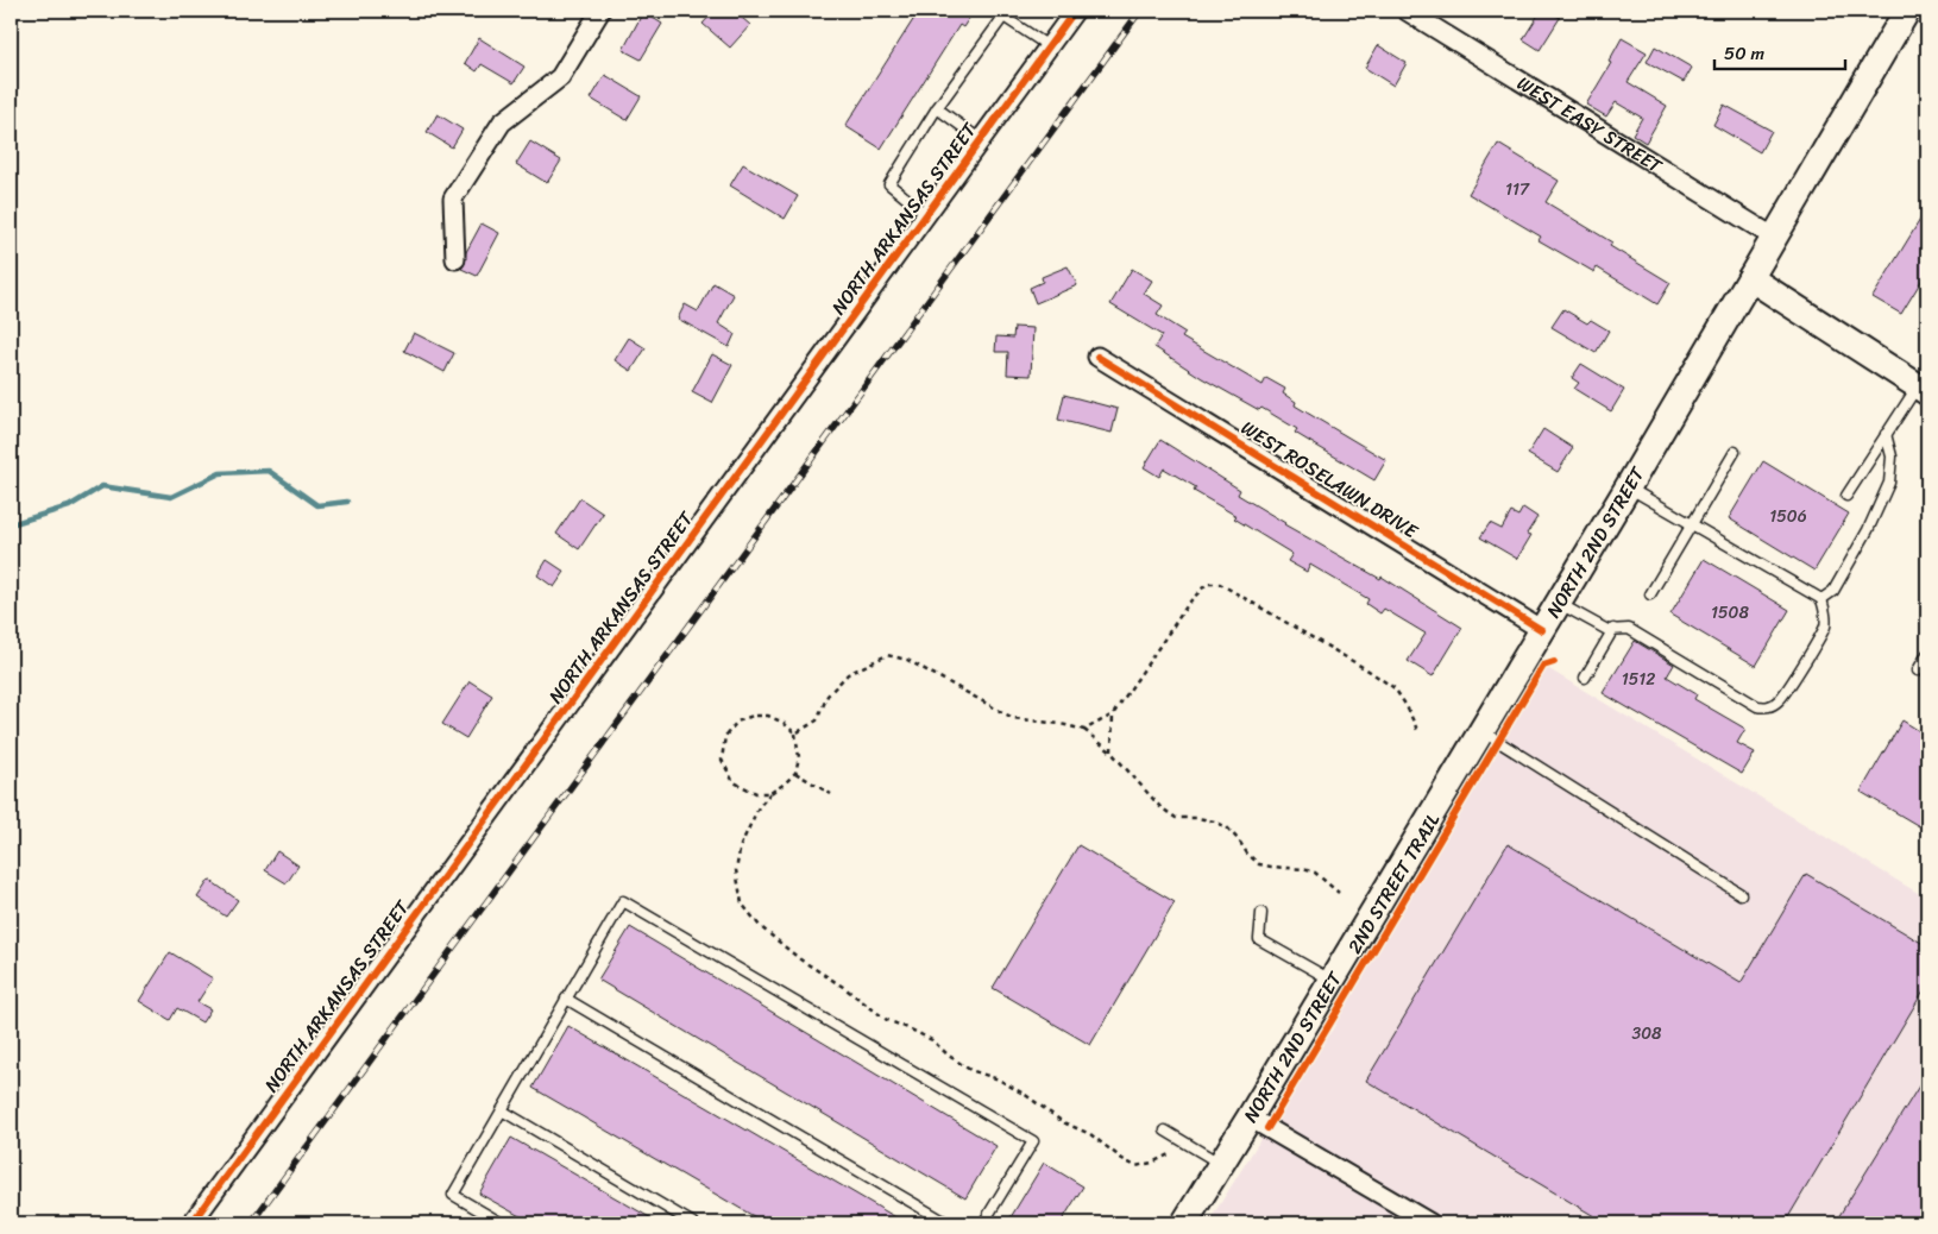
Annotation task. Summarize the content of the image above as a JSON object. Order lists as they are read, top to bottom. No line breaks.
{"streets":{"main road":["NORTH 2ND STREET"],"street":["WEST EASY STREET","NORTH ARKANSAS STREET","WEST ROSELAWN DRIVE"],"cycle path":["2ND STREET TRAIL"]},"crossings":[["WEST EASY STREET","NORTH 2ND STREET"],["WEST ROSELAWN DRIVE","NORTH 2ND STREET"]],"house_numbers":["117","1506","1508","1512","308"],"scale_bar":"50 m"}
